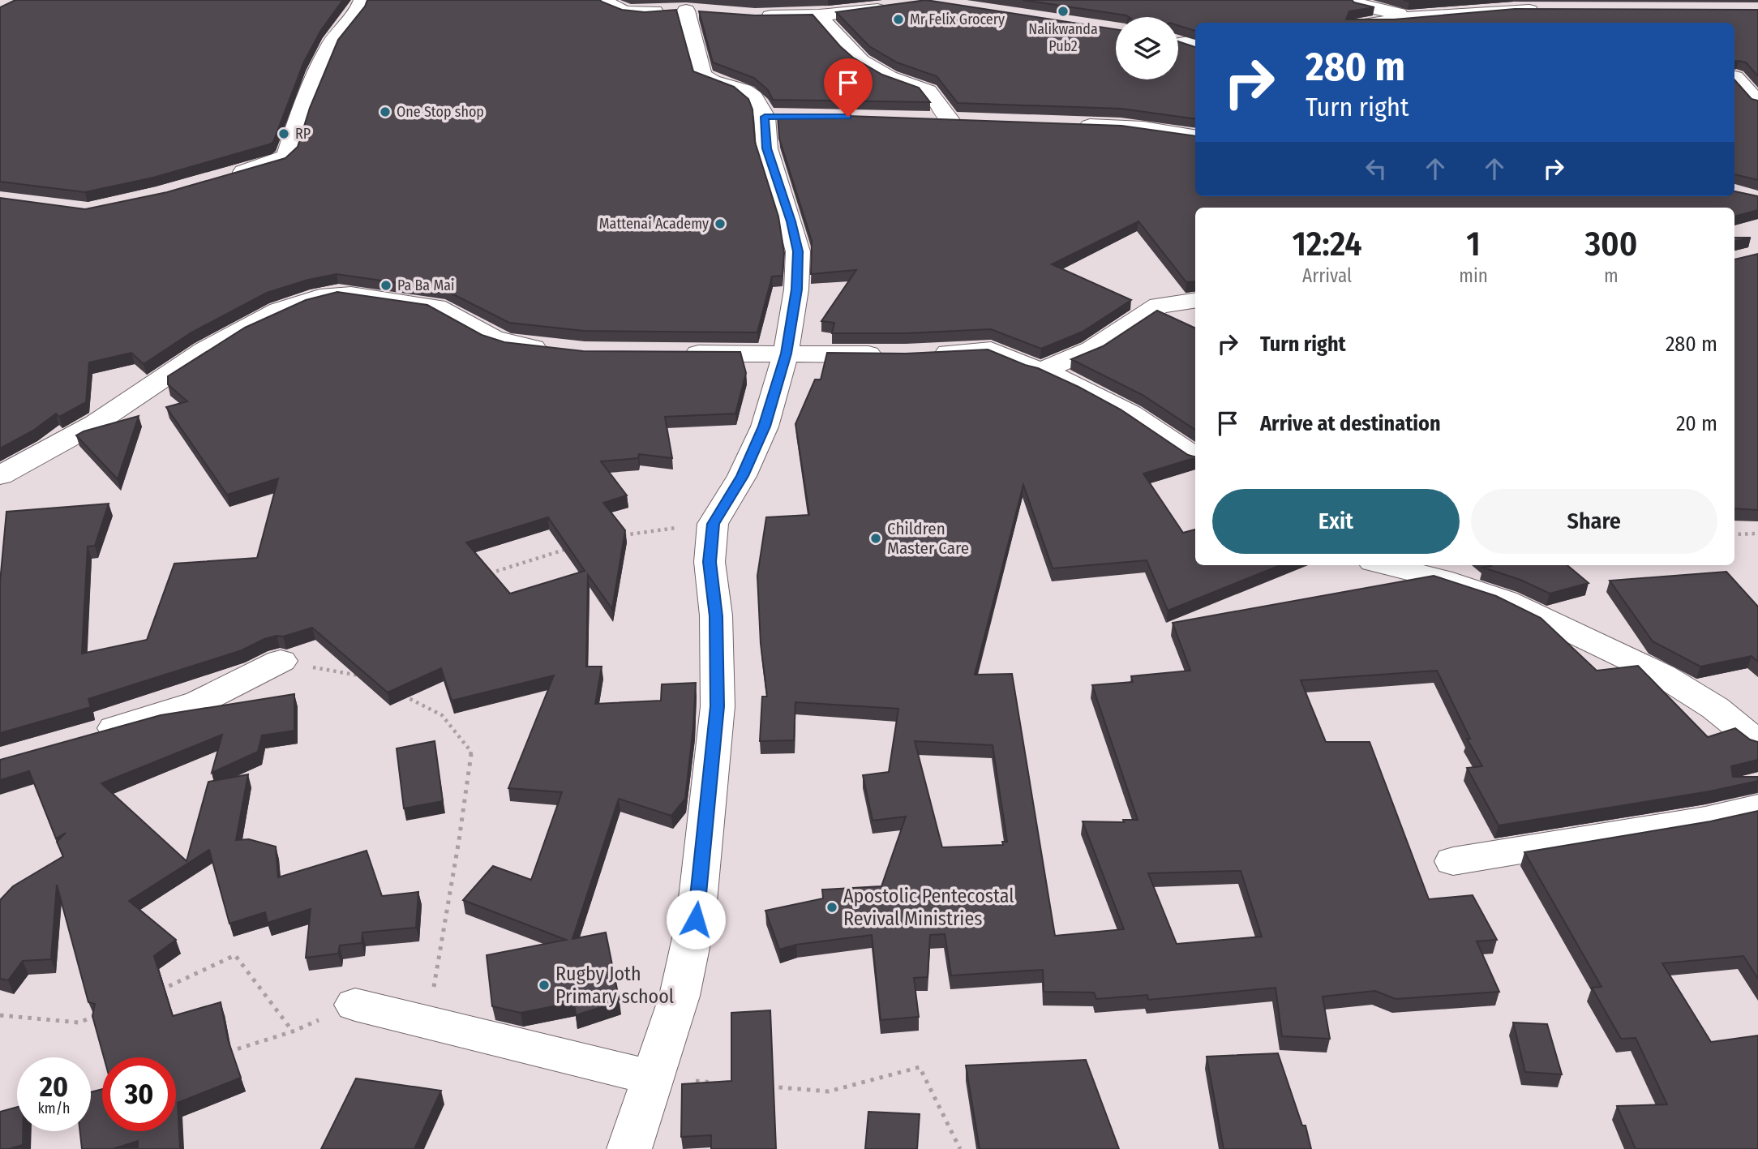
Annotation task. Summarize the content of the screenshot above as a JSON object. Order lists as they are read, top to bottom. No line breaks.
{"places":["Nalikwanda Pub2","Mr Felix Grocery","One Stop shop","RP","Mattenai Academy","Pa Ba Mai","Children Master Care","Apostolic Pentecostal Revival Ministries","Rugby Joth Primary school"],"page":{"turn":["280 m","Turn right"],"eta":["12:24","Arrival","1","min","300","m"],"list":[{"name":"Turn right","value":"280 m"},{"name":"Arrive at destination","value":"20 m"}],"buttons":["Exit","Share"],"speed":"20 km/h","limit":"30"}}
